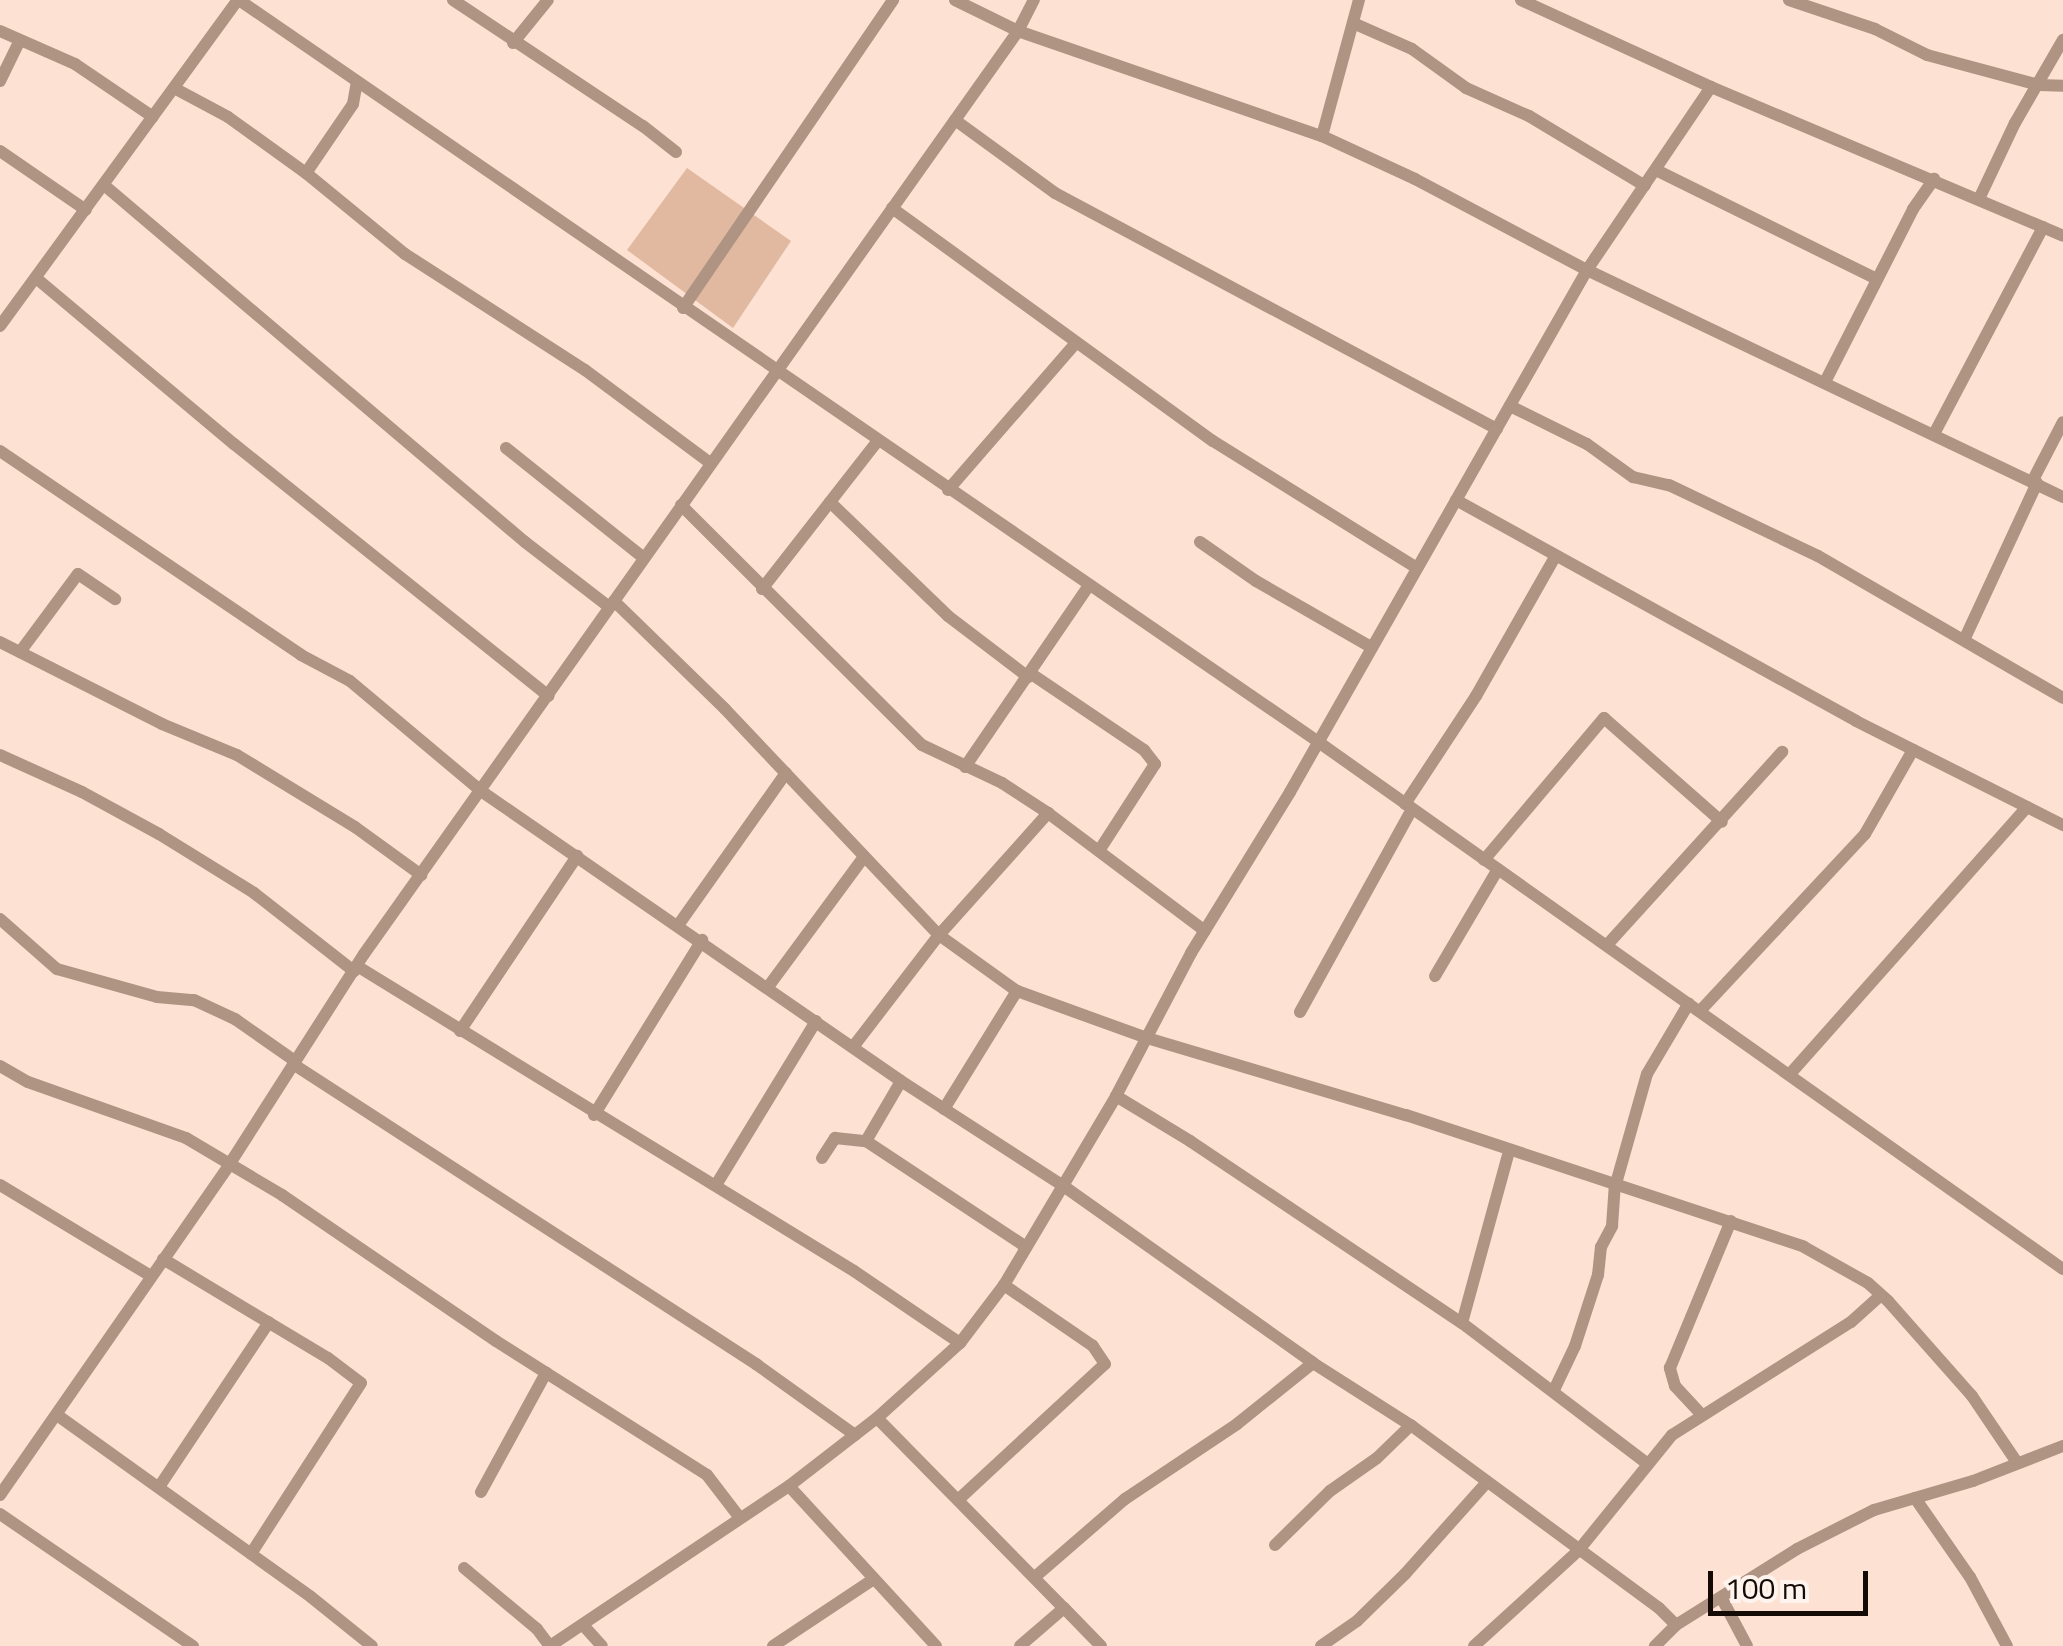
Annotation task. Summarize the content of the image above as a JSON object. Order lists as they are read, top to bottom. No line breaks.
{"scale_bar":"100 m"}
